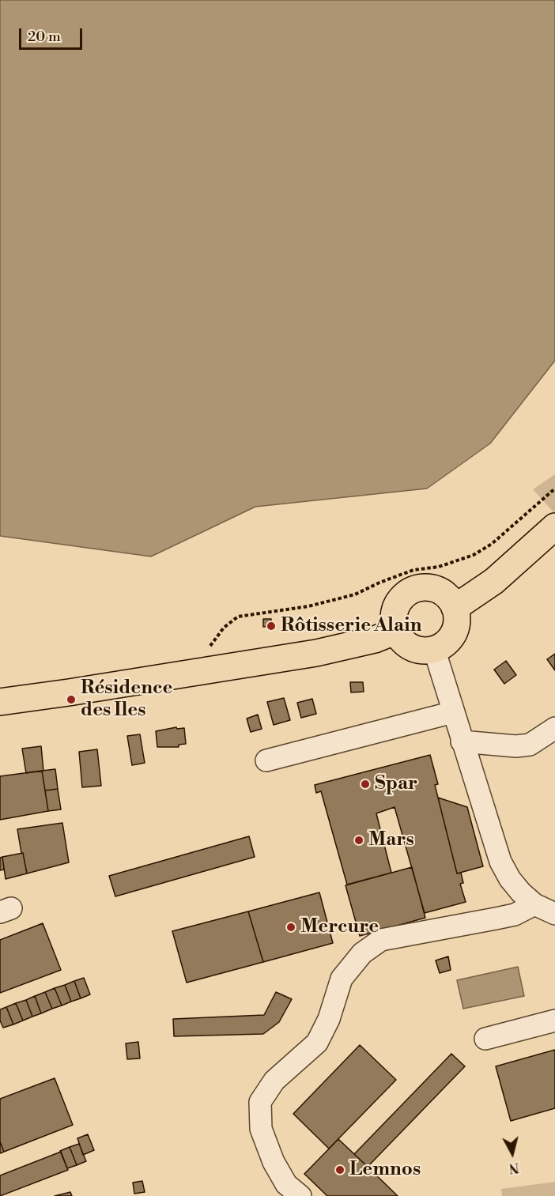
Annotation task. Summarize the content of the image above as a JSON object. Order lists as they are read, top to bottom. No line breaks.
{"places":["Rôtisserie Alain","Résidence des Iles","Spar","Mars","Mercure","Lemnos"],"scale_bar":"20 m","north":"bottom"}
